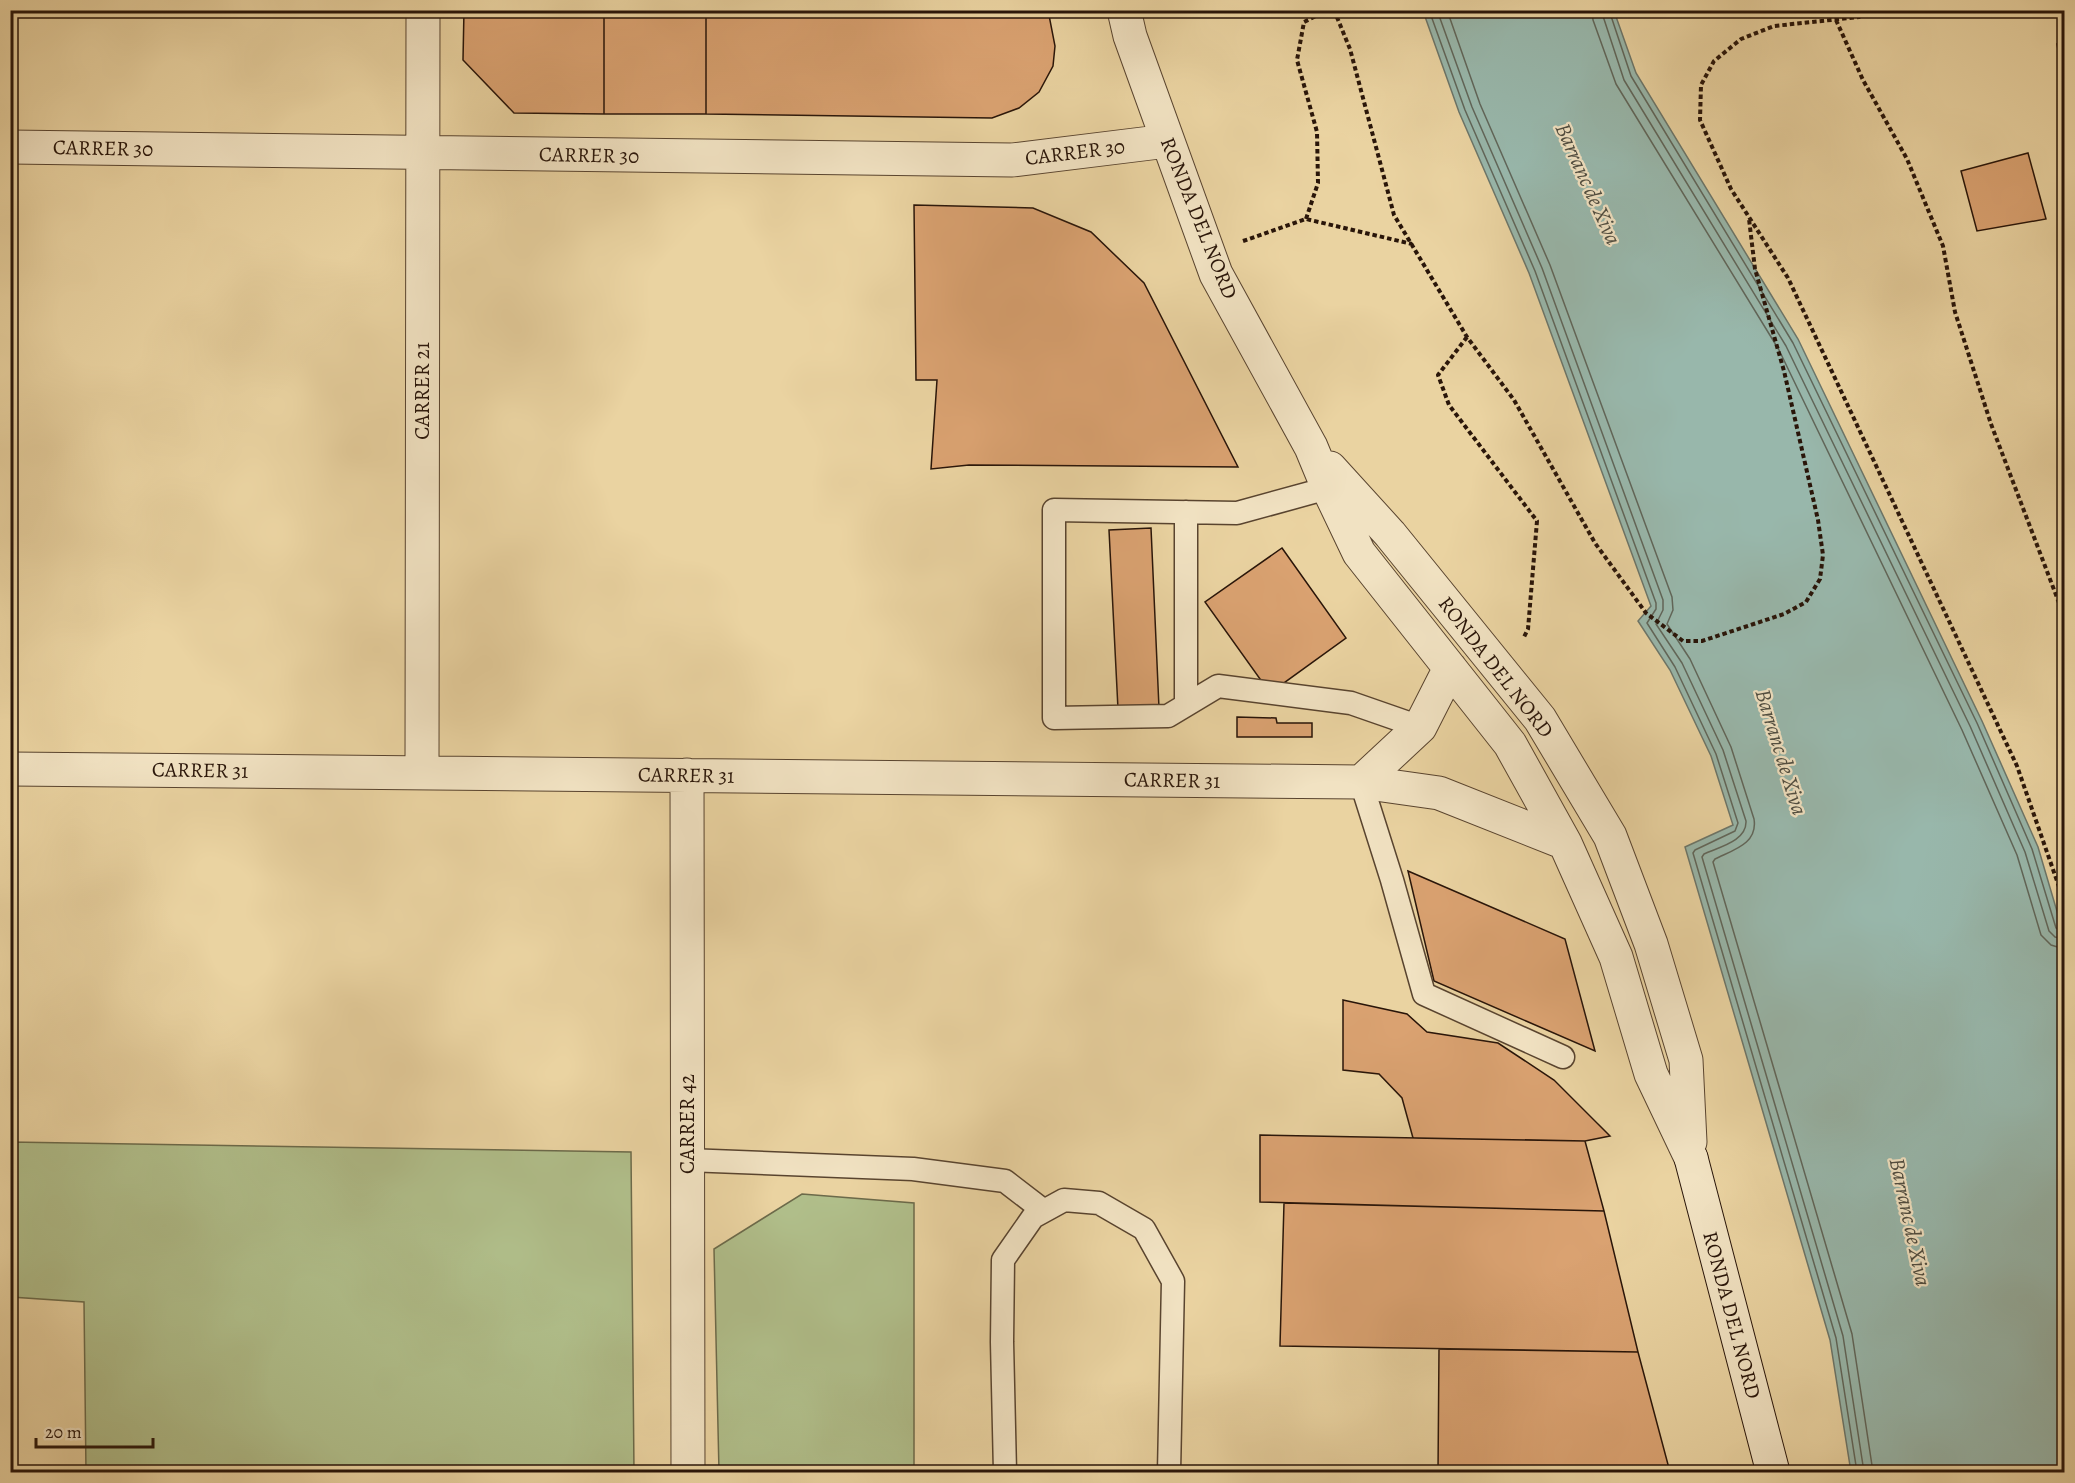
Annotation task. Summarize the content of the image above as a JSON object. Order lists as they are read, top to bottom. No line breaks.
{"streets":{"street":["CARRER 30","RONDA DEL NORD","CARRER 21","CARRER 31","CARRER 42"]},"crossings":[["CARRER 30","RONDA DEL NORD"],["CARRER 30","CARRER 21"],["RONDA DEL NORD","CARRER 31"],["CARRER 21","CARRER 31"],["CARRER 31","CARRER 42"]],"water":["Barranc de Xiva"],"scale_bar":"20 m"}
